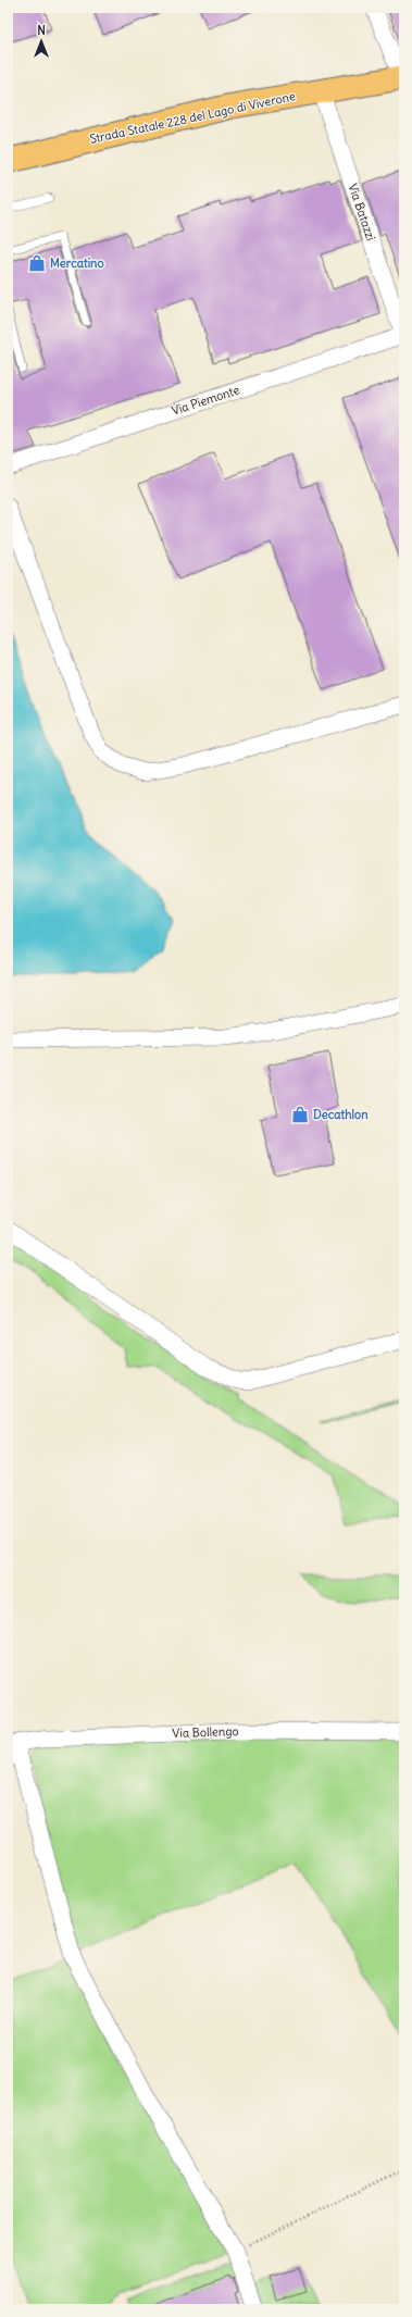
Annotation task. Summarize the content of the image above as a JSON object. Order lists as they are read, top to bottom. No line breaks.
{"streets":{"main road":["Strada Statale 228 del Lago di Viverone"],"street":["Via Batazzi","Via Piemonte","Via Bollengo"]},"crossings":[["Strada Statale 228 del Lago di Viverone","Via Batazzi"],["Via Batazzi","Via Piemonte"]],"places":{"shop":["Mercatino","Decathlon"]},"north":"top"}
